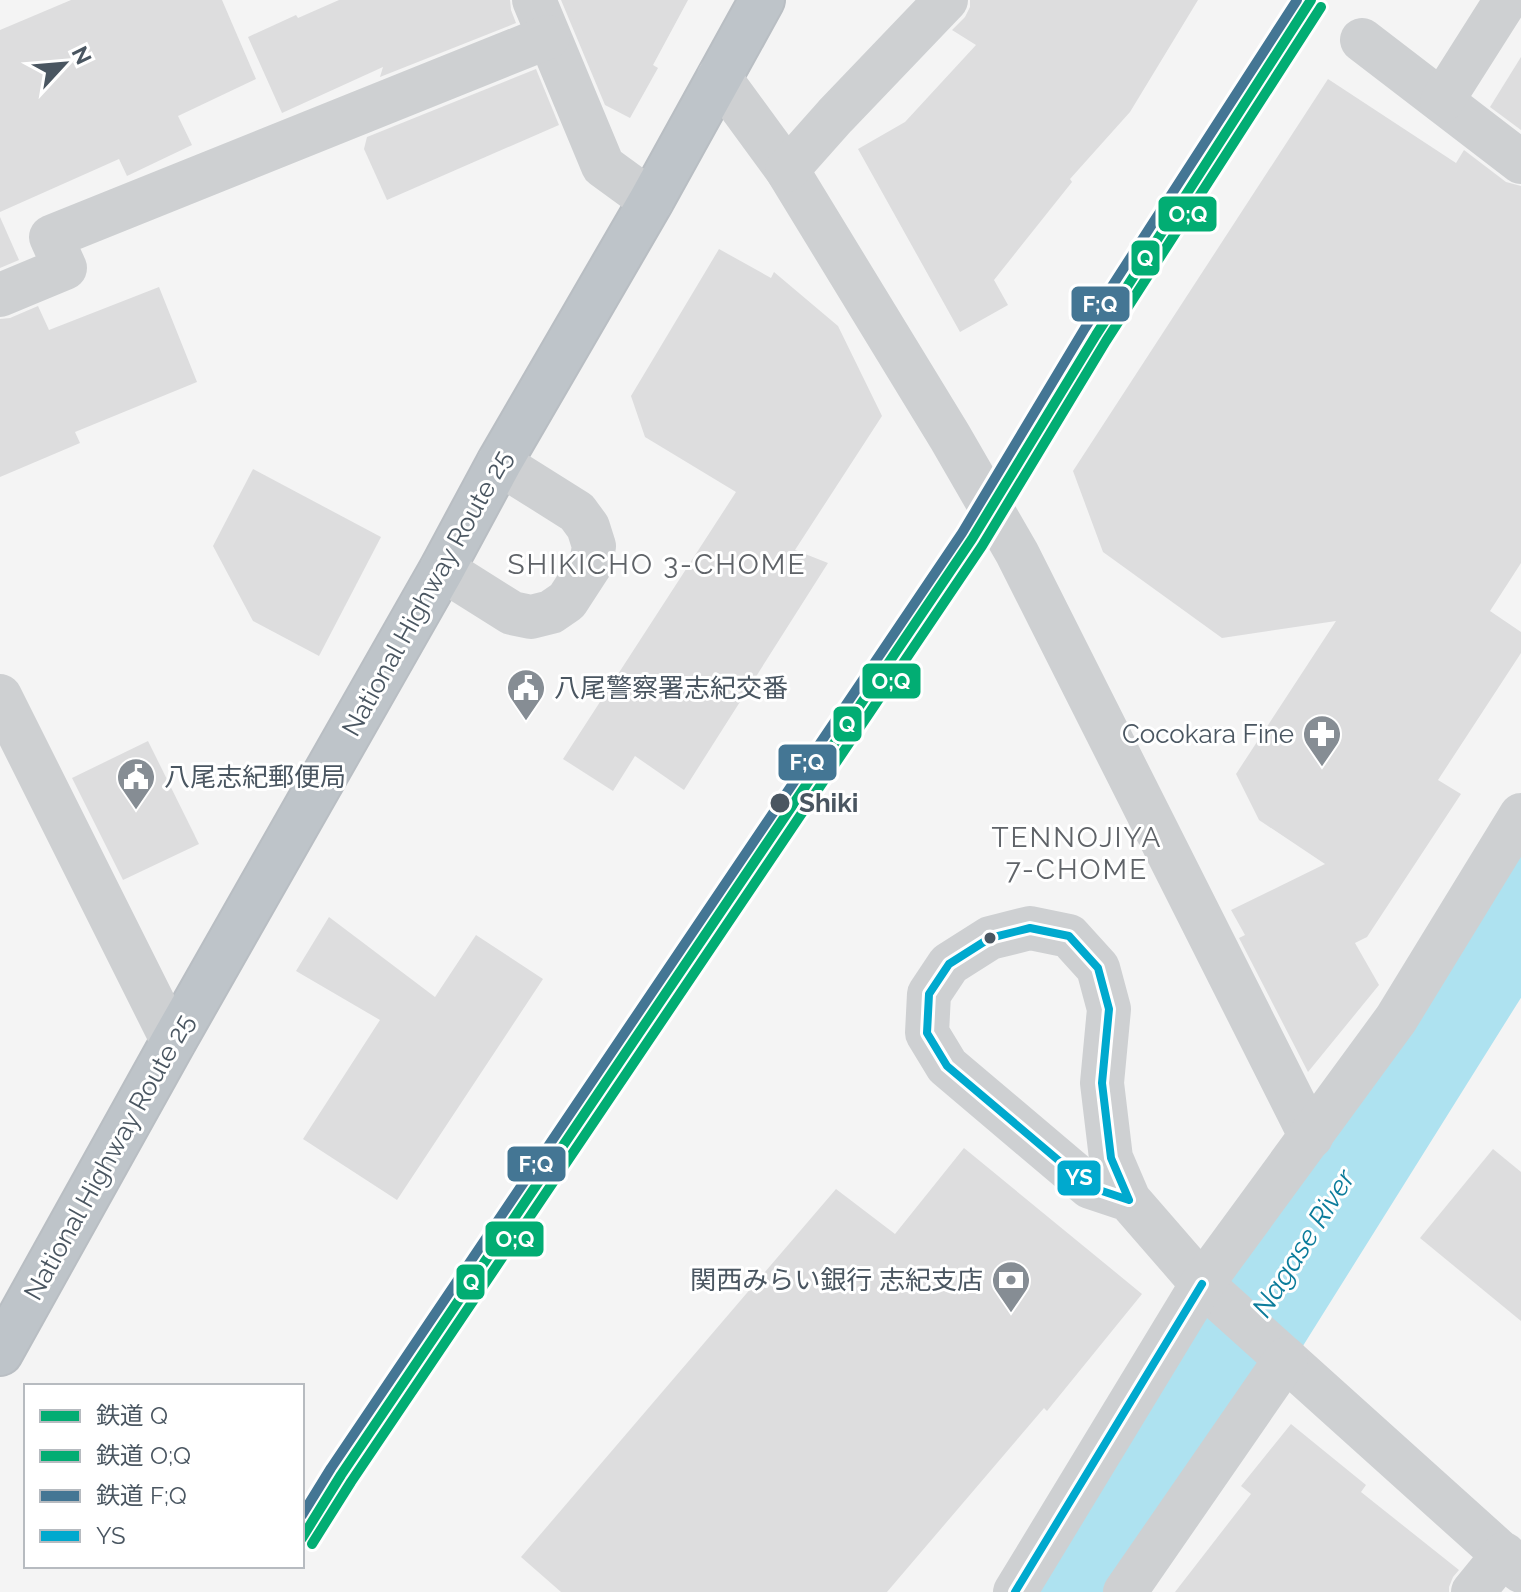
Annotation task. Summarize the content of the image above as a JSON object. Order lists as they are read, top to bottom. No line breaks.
{"streets":{"highway":["National Highway Route 25"]},"districts":["SHIKICHO 3-CHOME","TENNOJIYA 7-CHOME"],"water":["Nagase River"],"places":{"public building":["八尾警察署志紀交番","八尾志紀郵便局"],"pharmacy":["Cocokara Fine"],"other":["Shiki"],"bank":["関西みらい銀行 志紀支店"]},"lines":["rail line Q","rail line F;Q","rail line O;Q","transit line YS"],"legend":["鉄道 Q","鉄道 O;Q","鉄道 F;Q","YS"],"north":"top right"}
